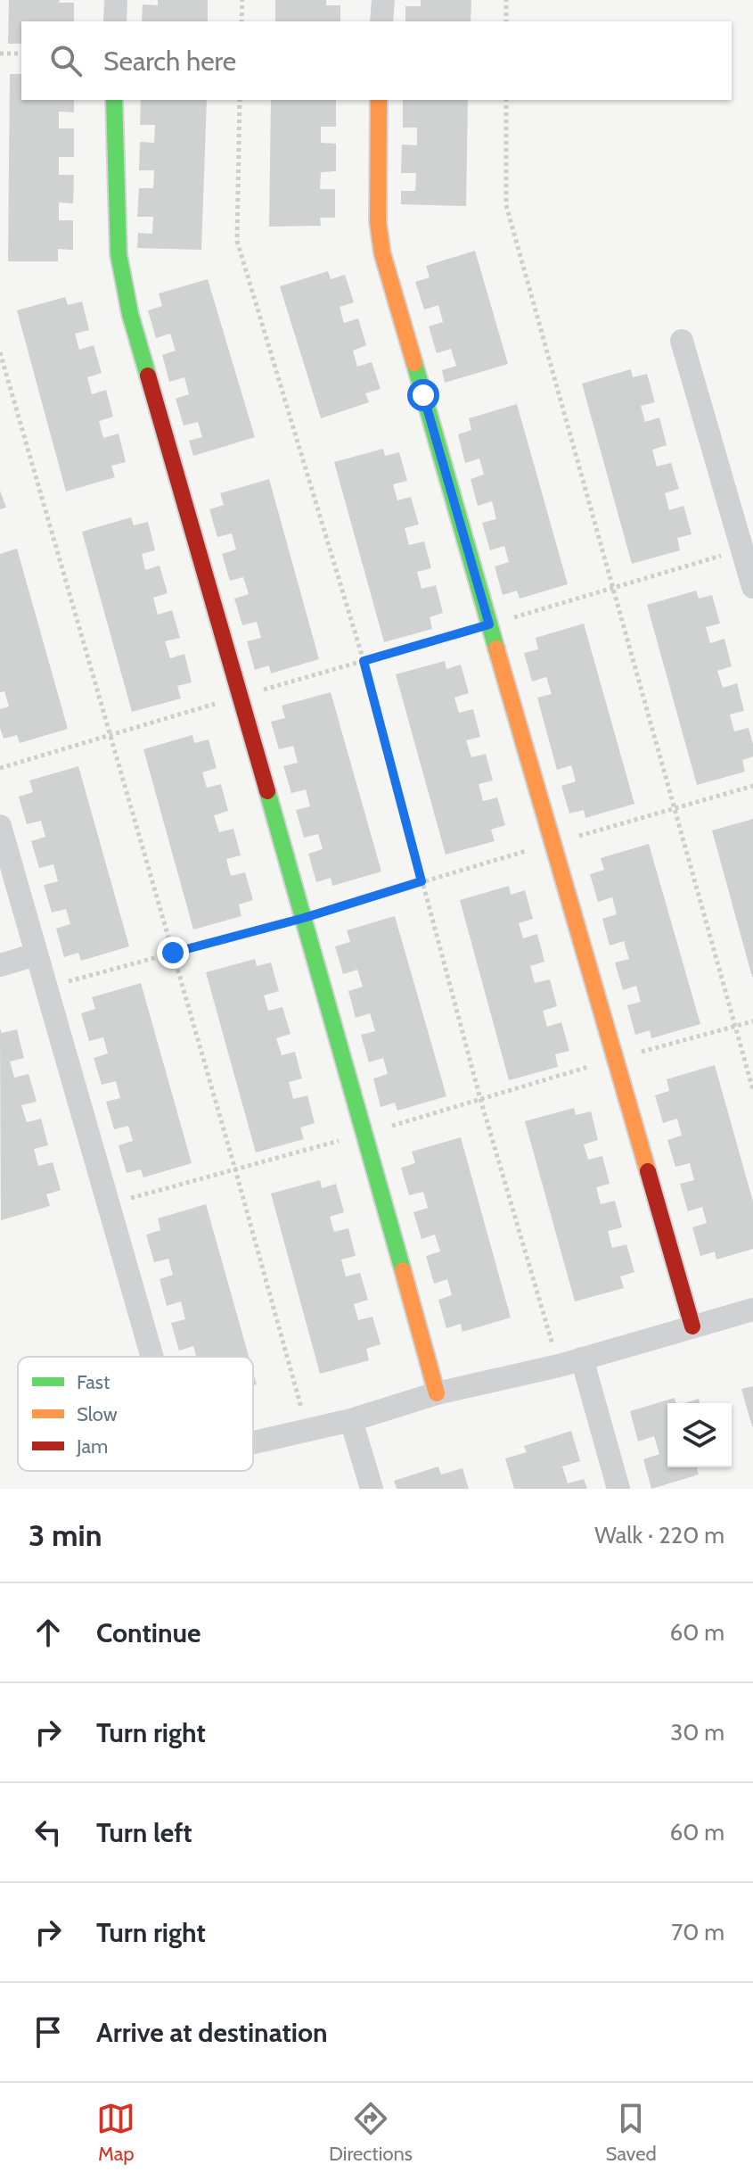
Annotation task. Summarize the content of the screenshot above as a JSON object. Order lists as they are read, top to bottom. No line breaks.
{"legend":["Fast","Slow","Jam"],"page":{"search":"Search here","heading":["3 min","Walk · 220 m"],"list":[["Continue","60 m"],["Turn right","30 m"],["Turn left","60 m"],["Turn right","70 m"],"Arrive at destination"],"nav":["Map","Directions","Saved"]}}
